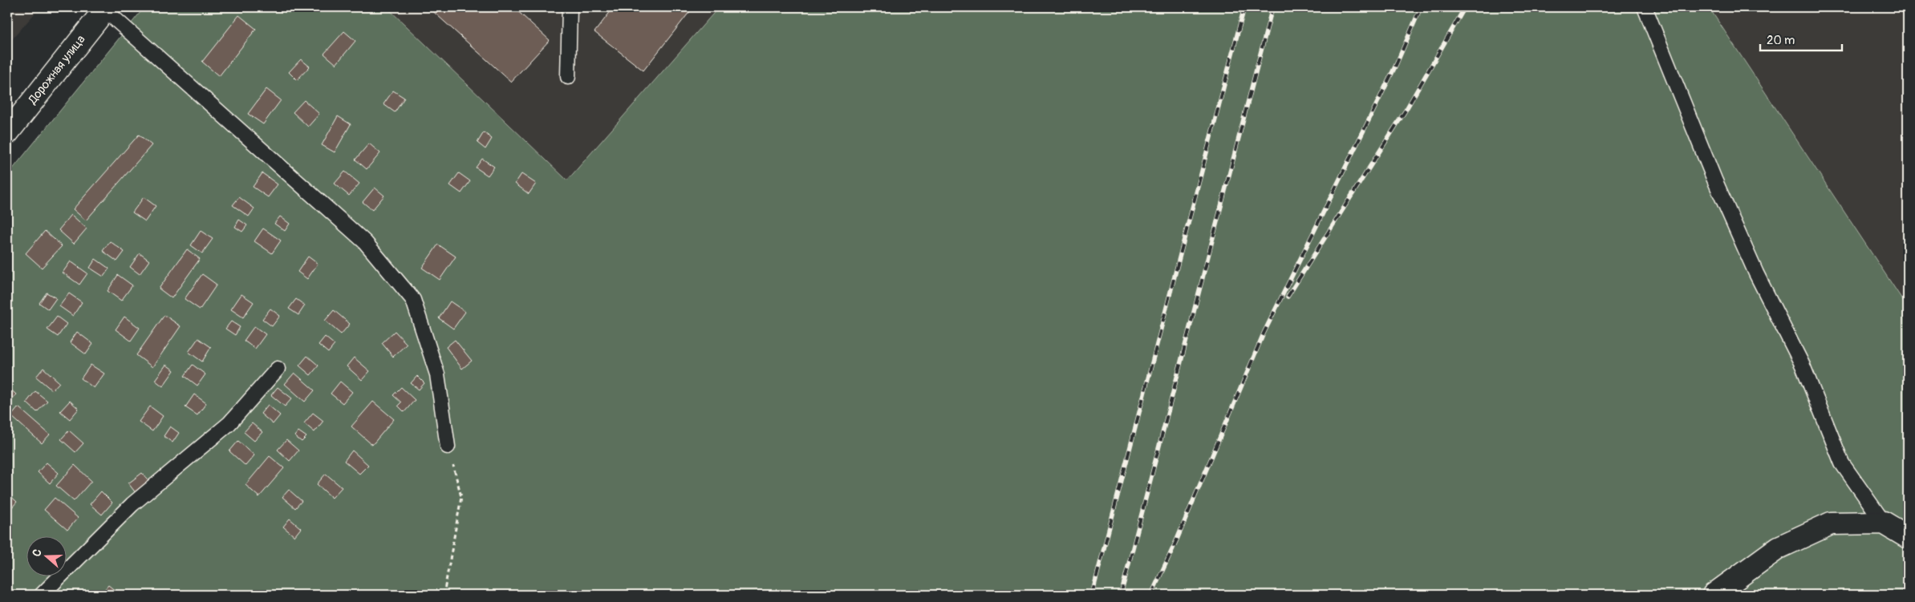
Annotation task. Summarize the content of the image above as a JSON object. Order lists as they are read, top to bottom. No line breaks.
{"streets":{"street":["Дорожная улица"]},"scale_bar":"20 m","north":"left"}
